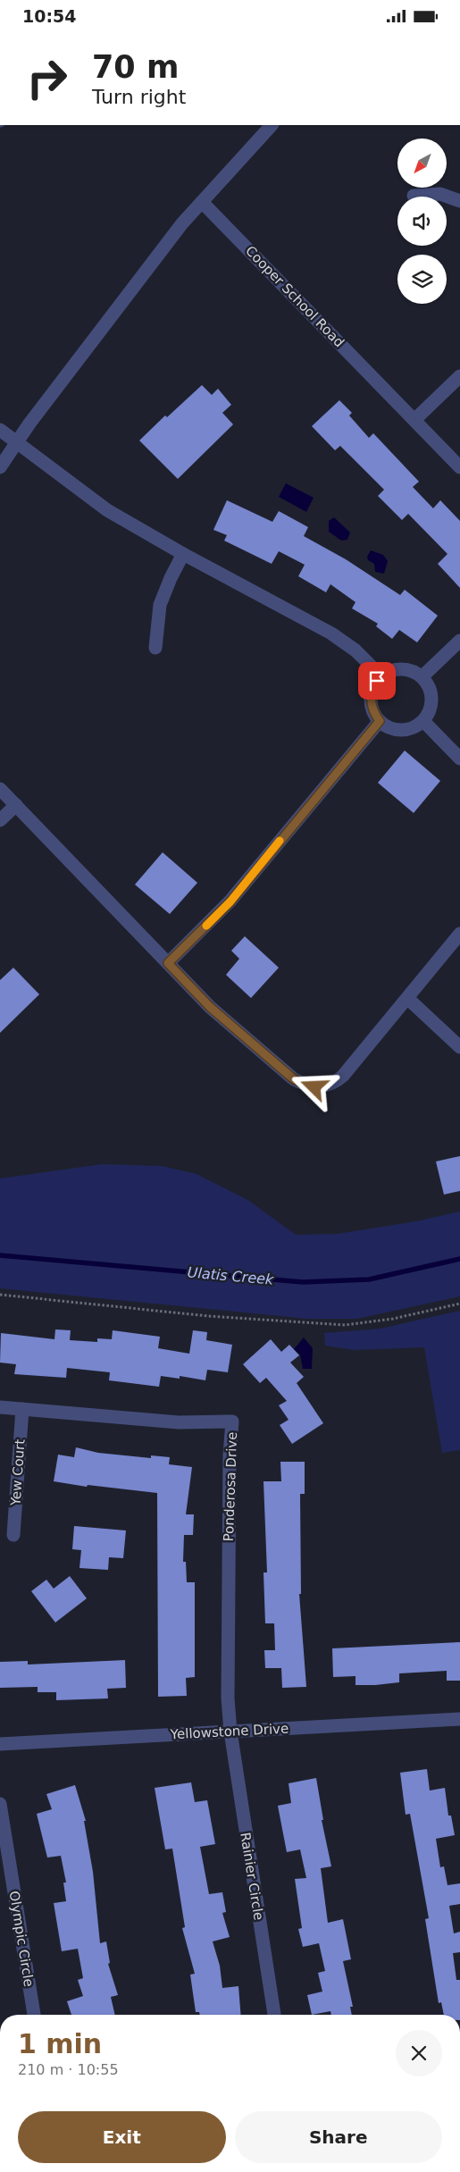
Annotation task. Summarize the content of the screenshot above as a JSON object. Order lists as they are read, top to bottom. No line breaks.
{"streets":{"street":["Cooper School Road","Yew Court","Ponderosa Drive","Yellowstone Drive","Rainier Circle","Olympic Circle"]},"crossings":[["Yew Court","Ponderosa Drive"],["Ponderosa Drive","Yellowstone Drive"],["Ponderosa Drive","Rainier Circle"],["Yellowstone Drive","Rainier Circle"]],"water":["Ulatis Creek"],"north":"bottom left","page":{"status":"10:54","turn":["70 m","Turn right"],"heading":["1 min","210 m · 10:55"],"buttons":["Exit","Share"]}}
